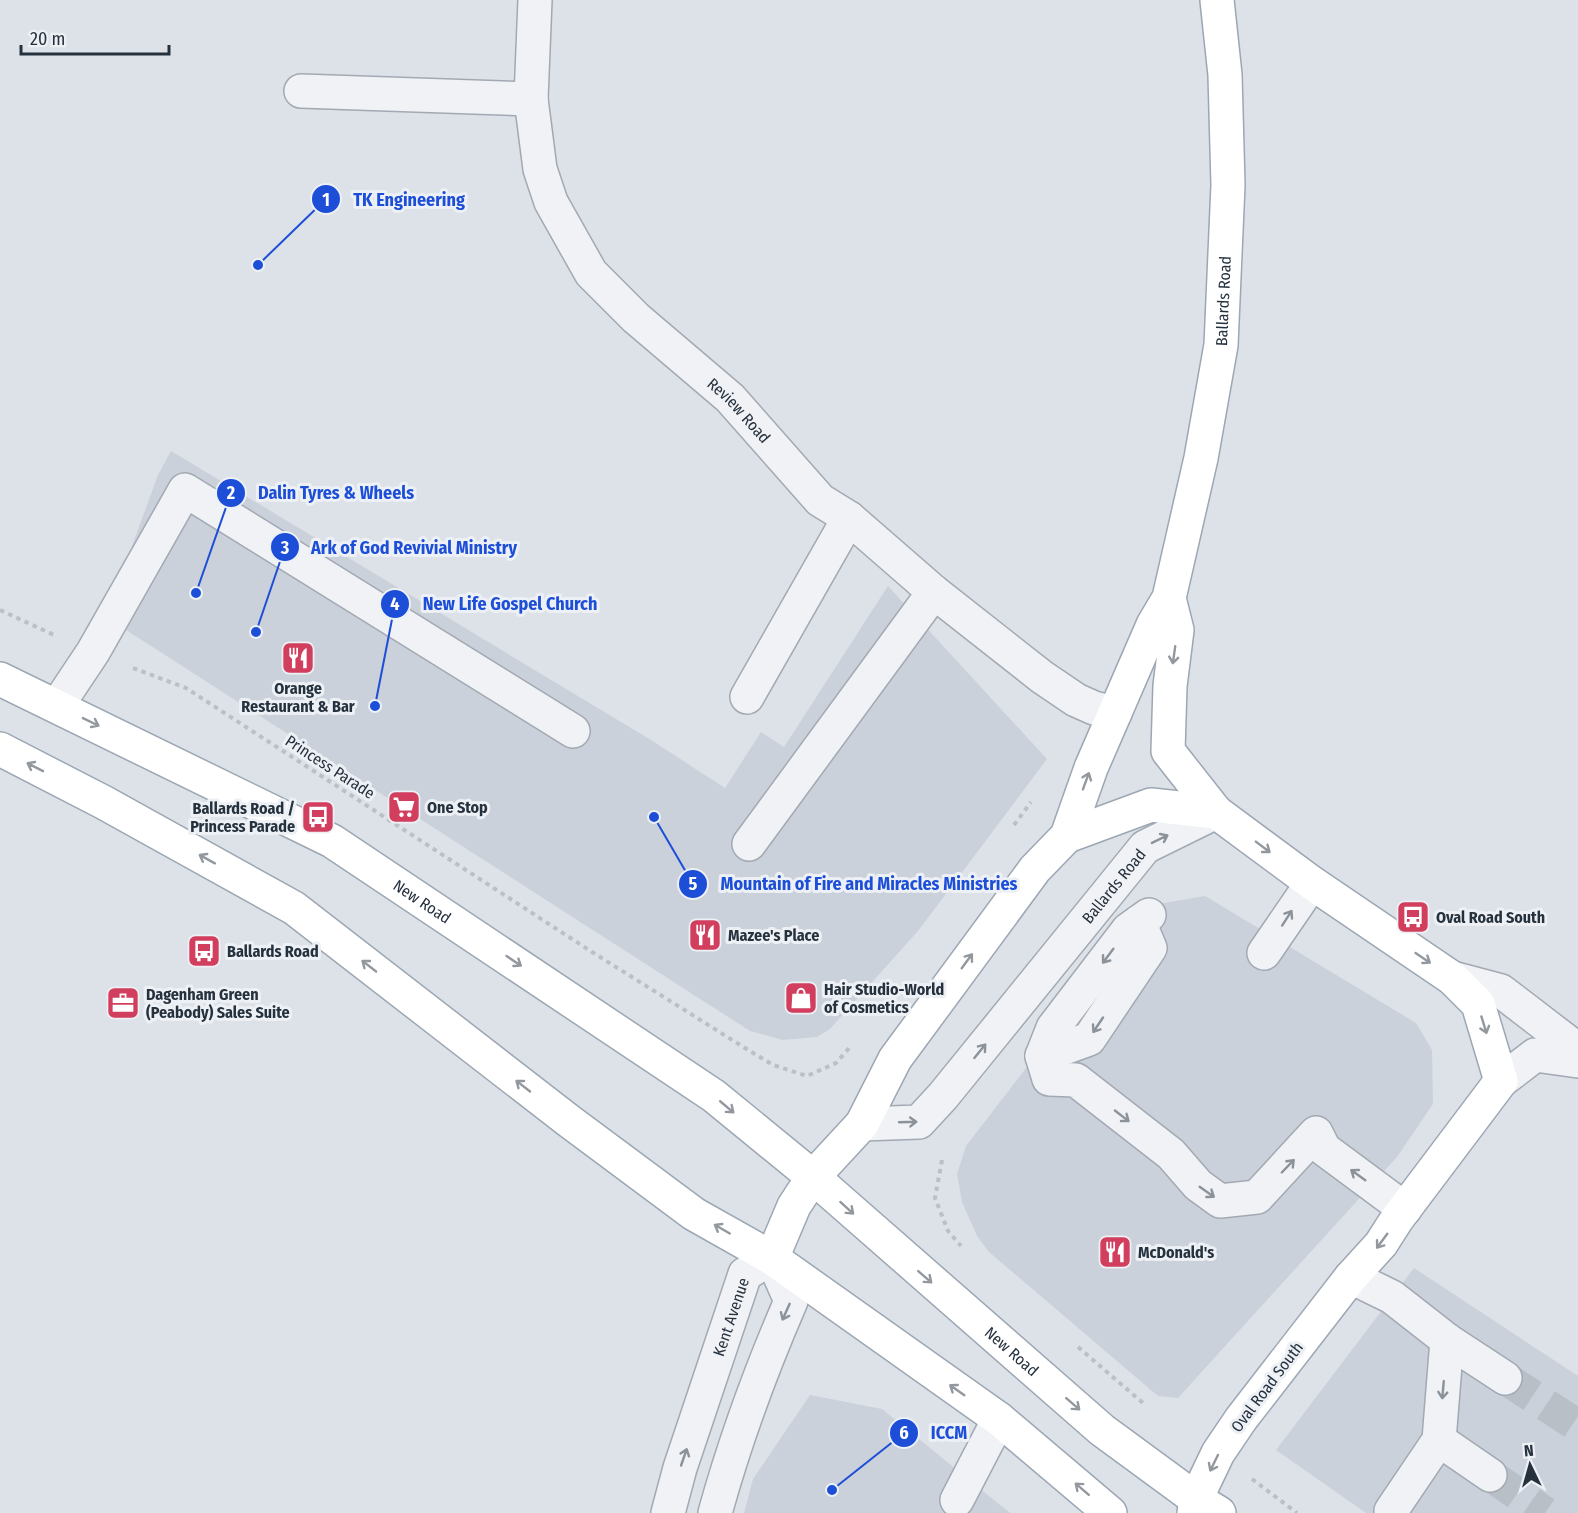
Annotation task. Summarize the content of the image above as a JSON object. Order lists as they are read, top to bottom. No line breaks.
{"streets":{"main road":["Ballards Road","New Road","Oval Road South"],"street":["Review Road","Kent Avenue"],"path":["Princess Parade"]},"crossings":[["Ballards Road","Review Road"],["Ballards Road","New Road"],["New Road","Oval Road South"]],"places":{"other":["TK Engineering","Dalin Tyres & Wheels","Ark of God Revivial Ministry","New Life Gospel Church","Mountain of Fire and Miracles Ministries","ICCM"],"restaurant":["Orange Restaurant & Bar","Mazee's Place","McDonald's"],"supermarket":["One Stop"],"bus stop":["Ballards Road / Princess Parade","Oval Road South","Ballards Road"],"shop":["Hair Studio-World of Cosmetics"],"office":["Dagenham Green (Peabody) Sales Suite"]},"scale_bar":"20 m","north":"top"}
